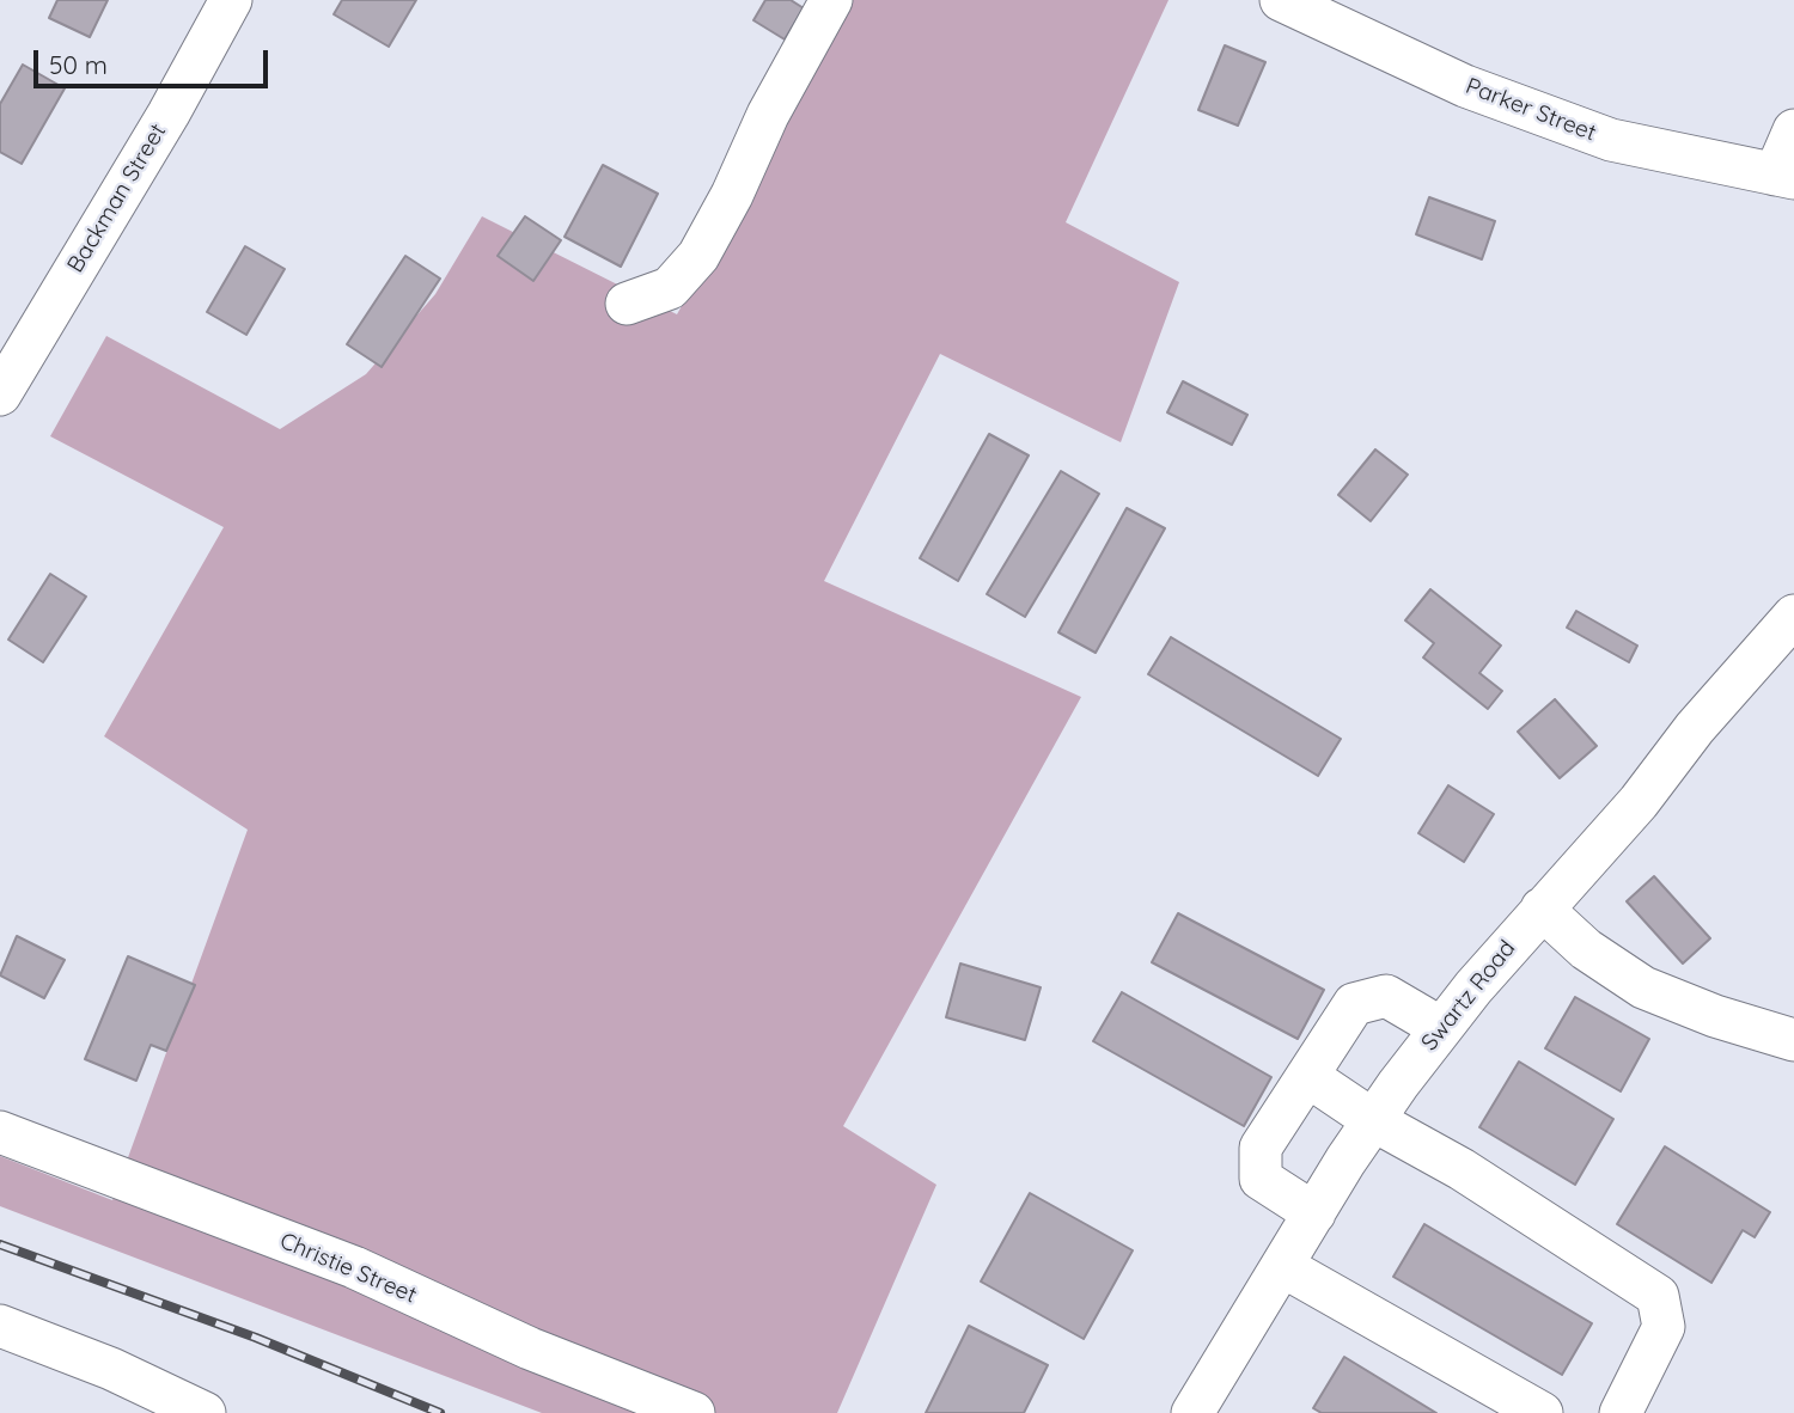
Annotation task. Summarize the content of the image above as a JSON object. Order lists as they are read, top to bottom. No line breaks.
{"streets":{"street":["Parker Street","Backman Street","Swartz Road","Christie Street"]},"scale_bar":"50 m"}
